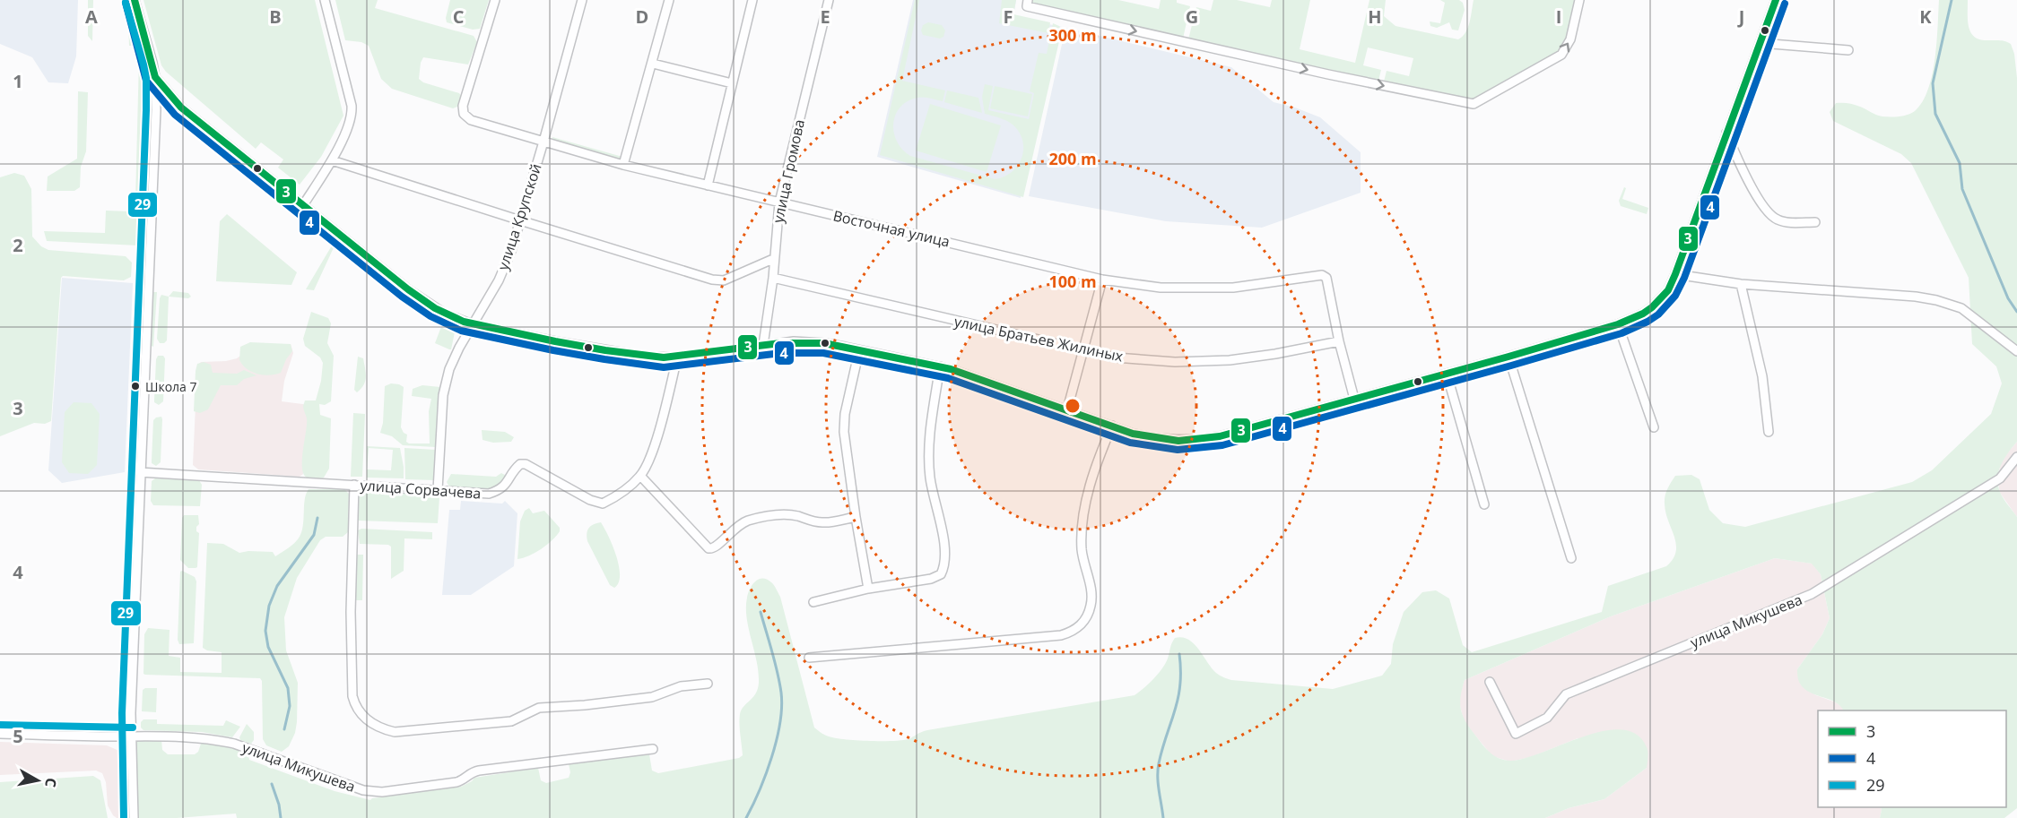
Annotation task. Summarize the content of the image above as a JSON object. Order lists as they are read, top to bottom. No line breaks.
{"streets":{"street":["улица Громова","улица Крупской","Восточная улица","улица Братьев Жилиных","улица Сорвачева","улица Микушева"]},"crossings":[["улица Громова","Восточная улица"],["улица Громова","улица Братьев Жилиных"],["улица Крупской","Восточная улица"],["улица Крупской","улица Сорвачева"],["Восточная улица","улица Братьев Жилиных"]],"places":["Школа 7"],"lines":["transit line 3","transit line 4","transit line 29"],"legend":["3","4","29"],"north":"right","grid":{"columns":["A","B","C","D","E","F","G","H","I","J","K"],"rows":["1","2","3","4","5"]},"rings":["300 m","200 m","100 m"]}
